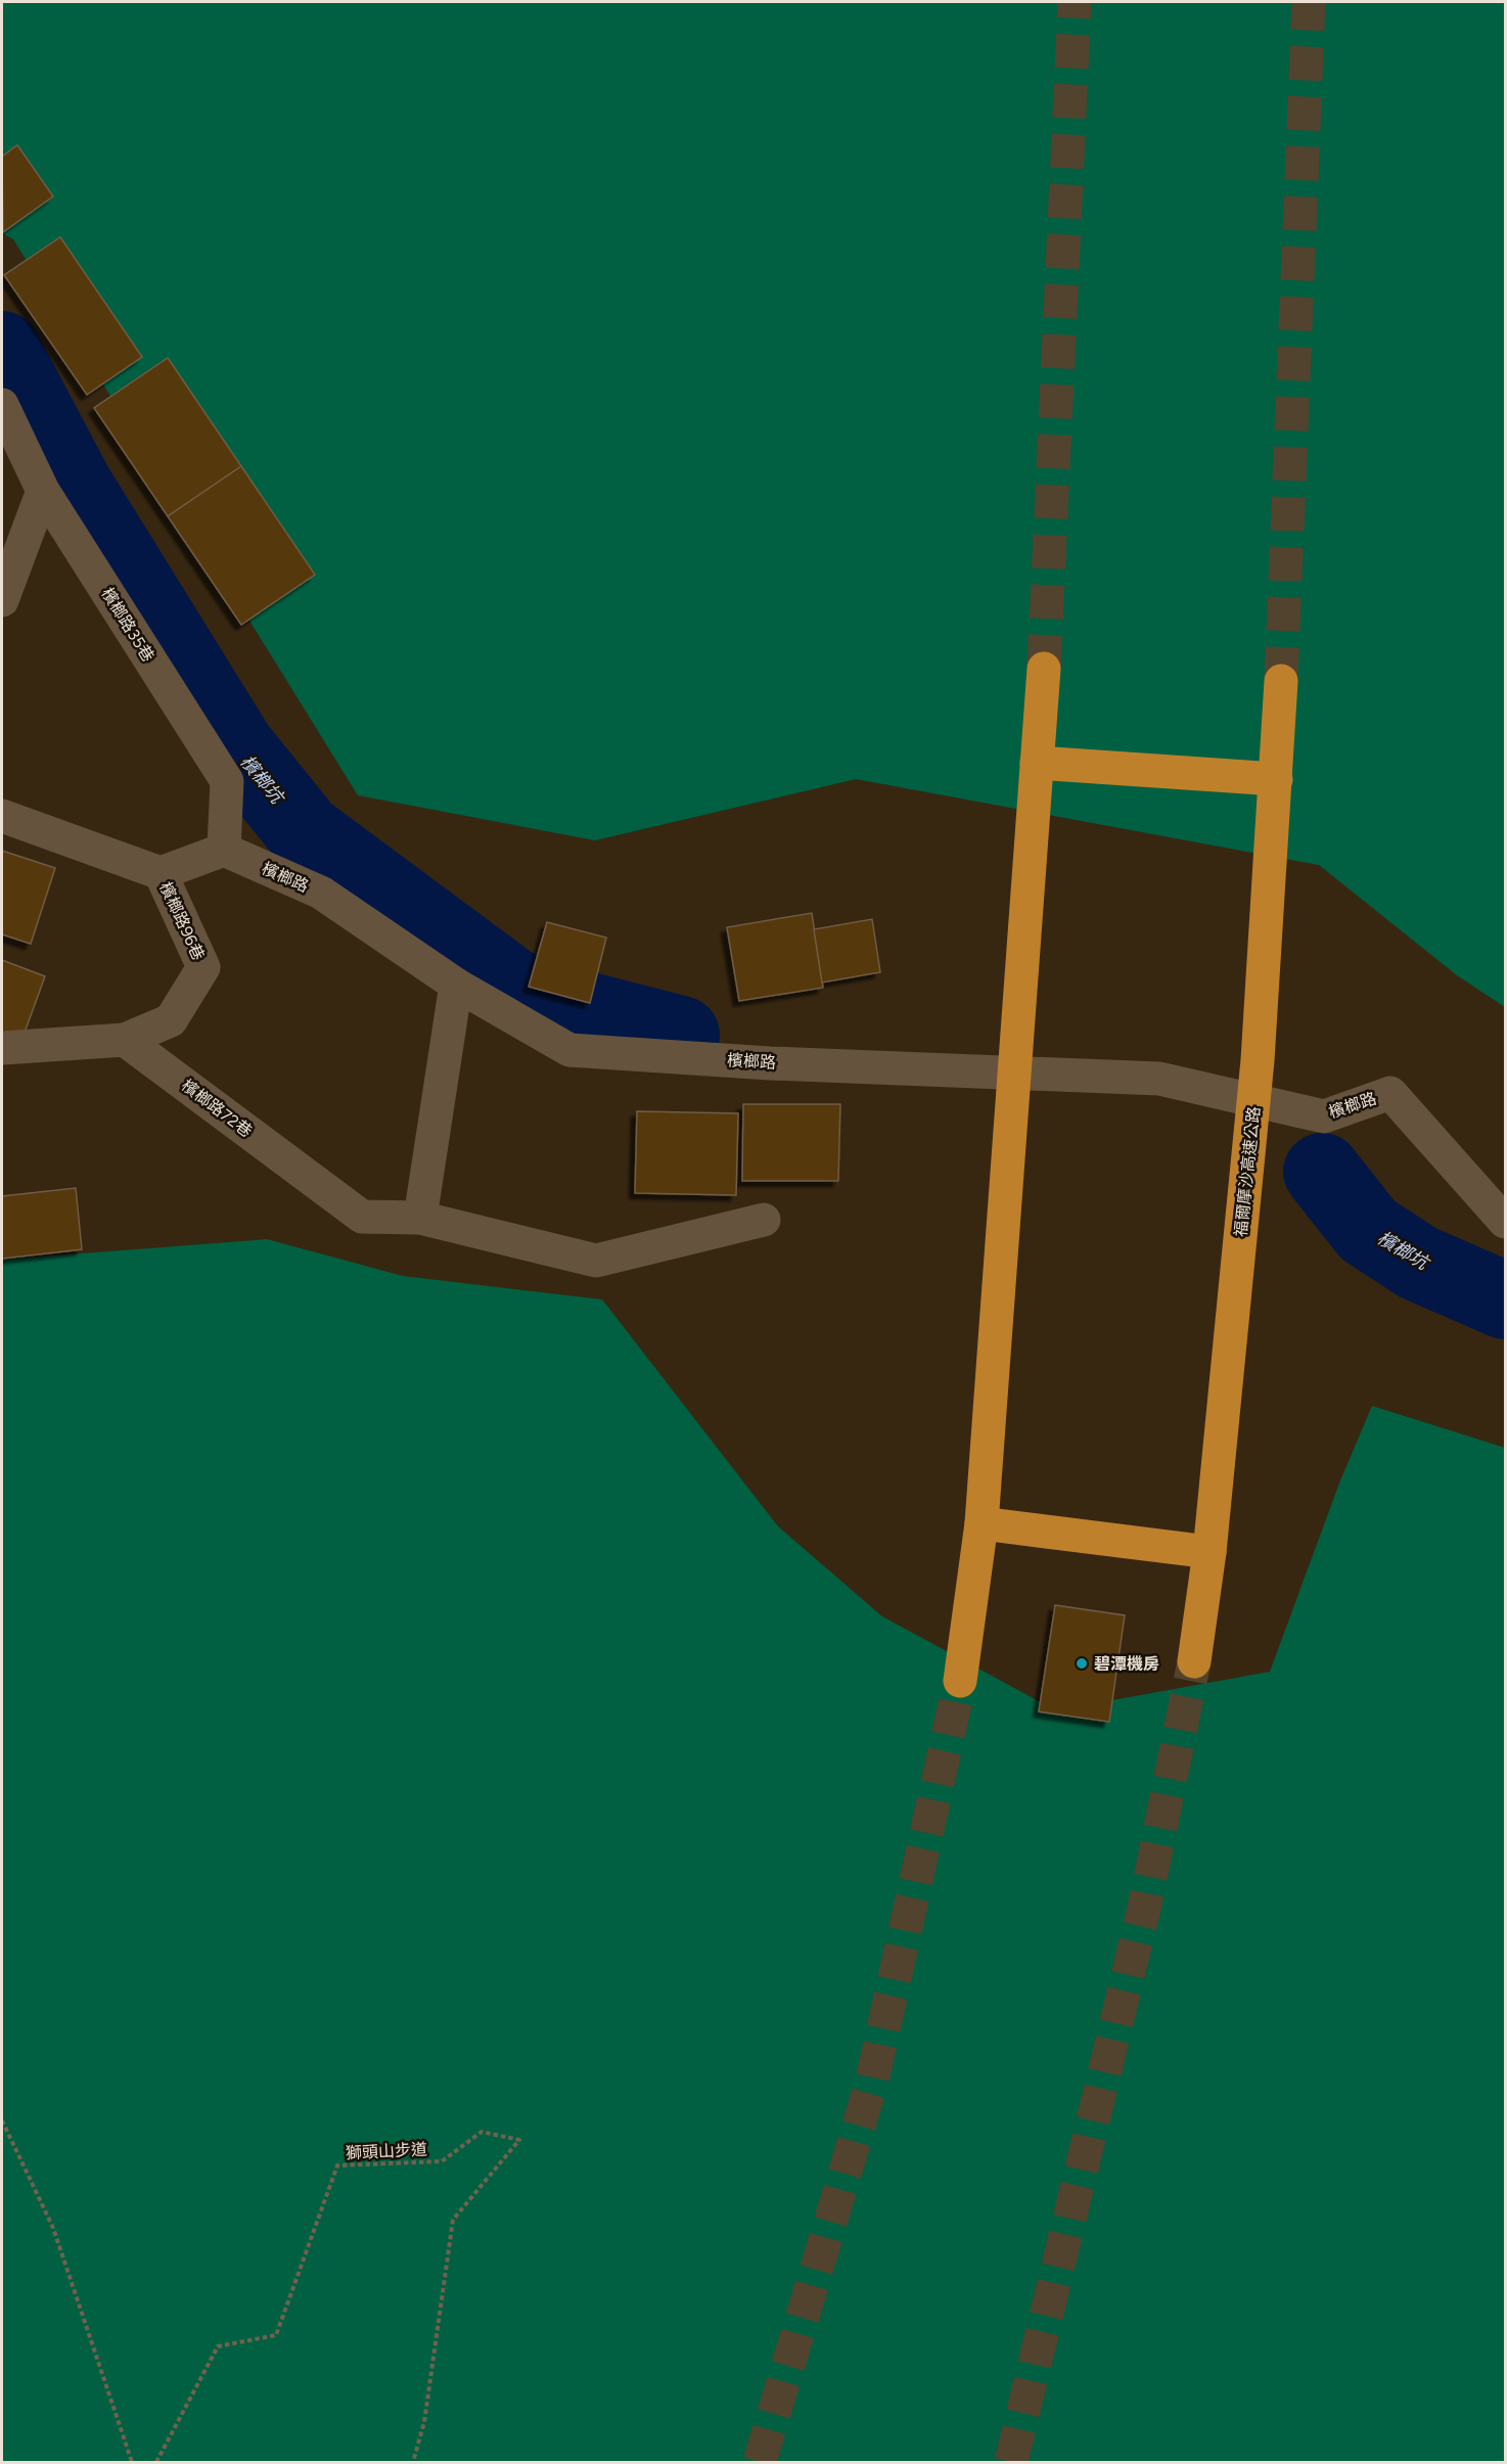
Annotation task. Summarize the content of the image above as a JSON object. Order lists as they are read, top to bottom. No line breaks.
{"streets":{"highway":["福爾摩沙高速公路"],"street":["檳榔路35巷","檳榔路","檳榔路96巷","檳榔路72巷"],"path":["獅頭山步道"]},"crossings":[["檳榔路35巷","檳榔路"],["檳榔路96巷","檳榔路72巷"]],"water":["檳榔坑"],"places":["碧潭機房"]}
